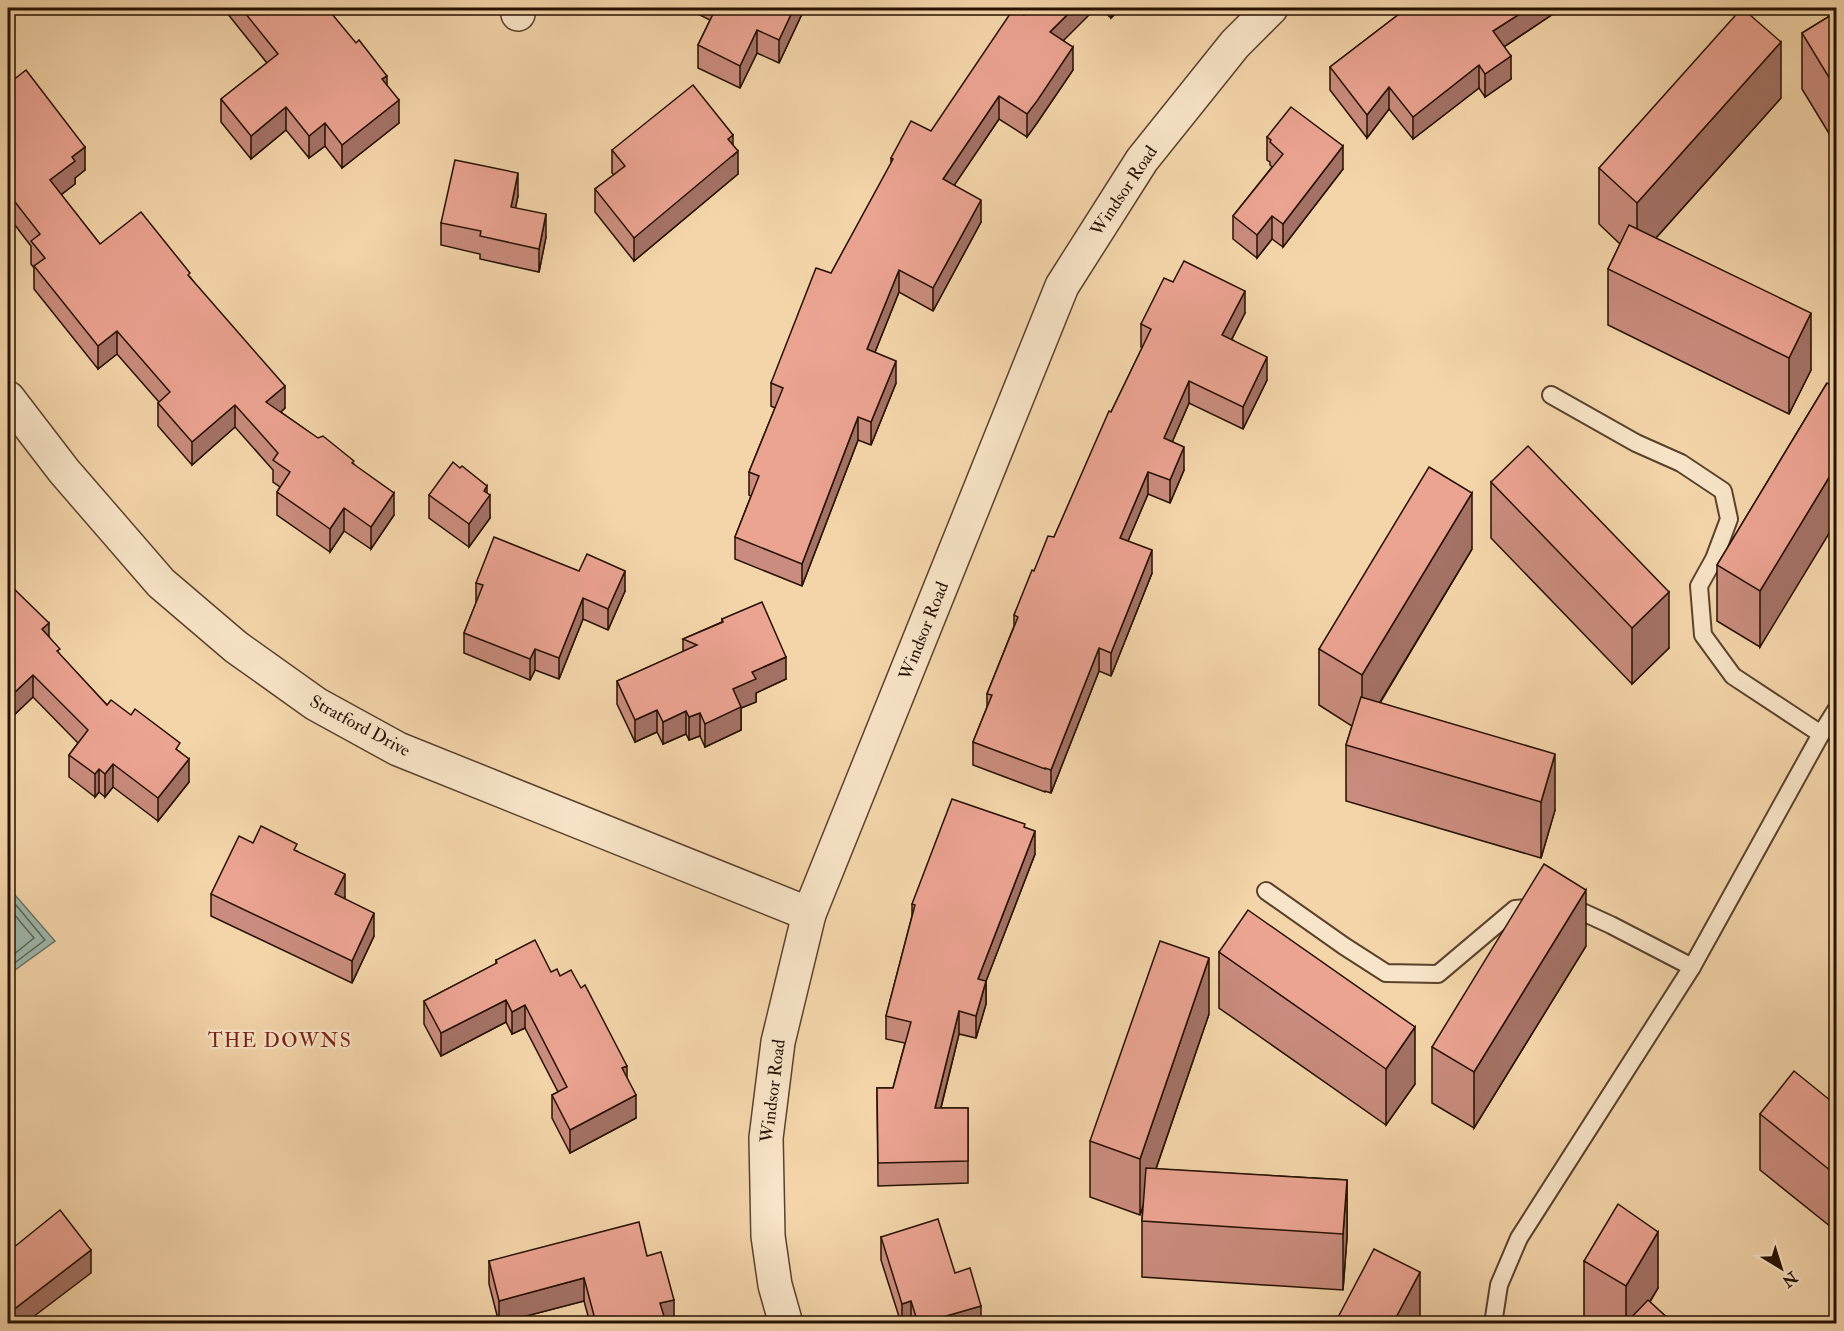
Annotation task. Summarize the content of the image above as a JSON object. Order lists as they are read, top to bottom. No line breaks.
{"streets":{"street":["Windsor Road","Stratford Drive"]},"crossings":[["Windsor Road","Stratford Drive"]],"districts":["THE DOWNS"],"north":"bottom right"}
